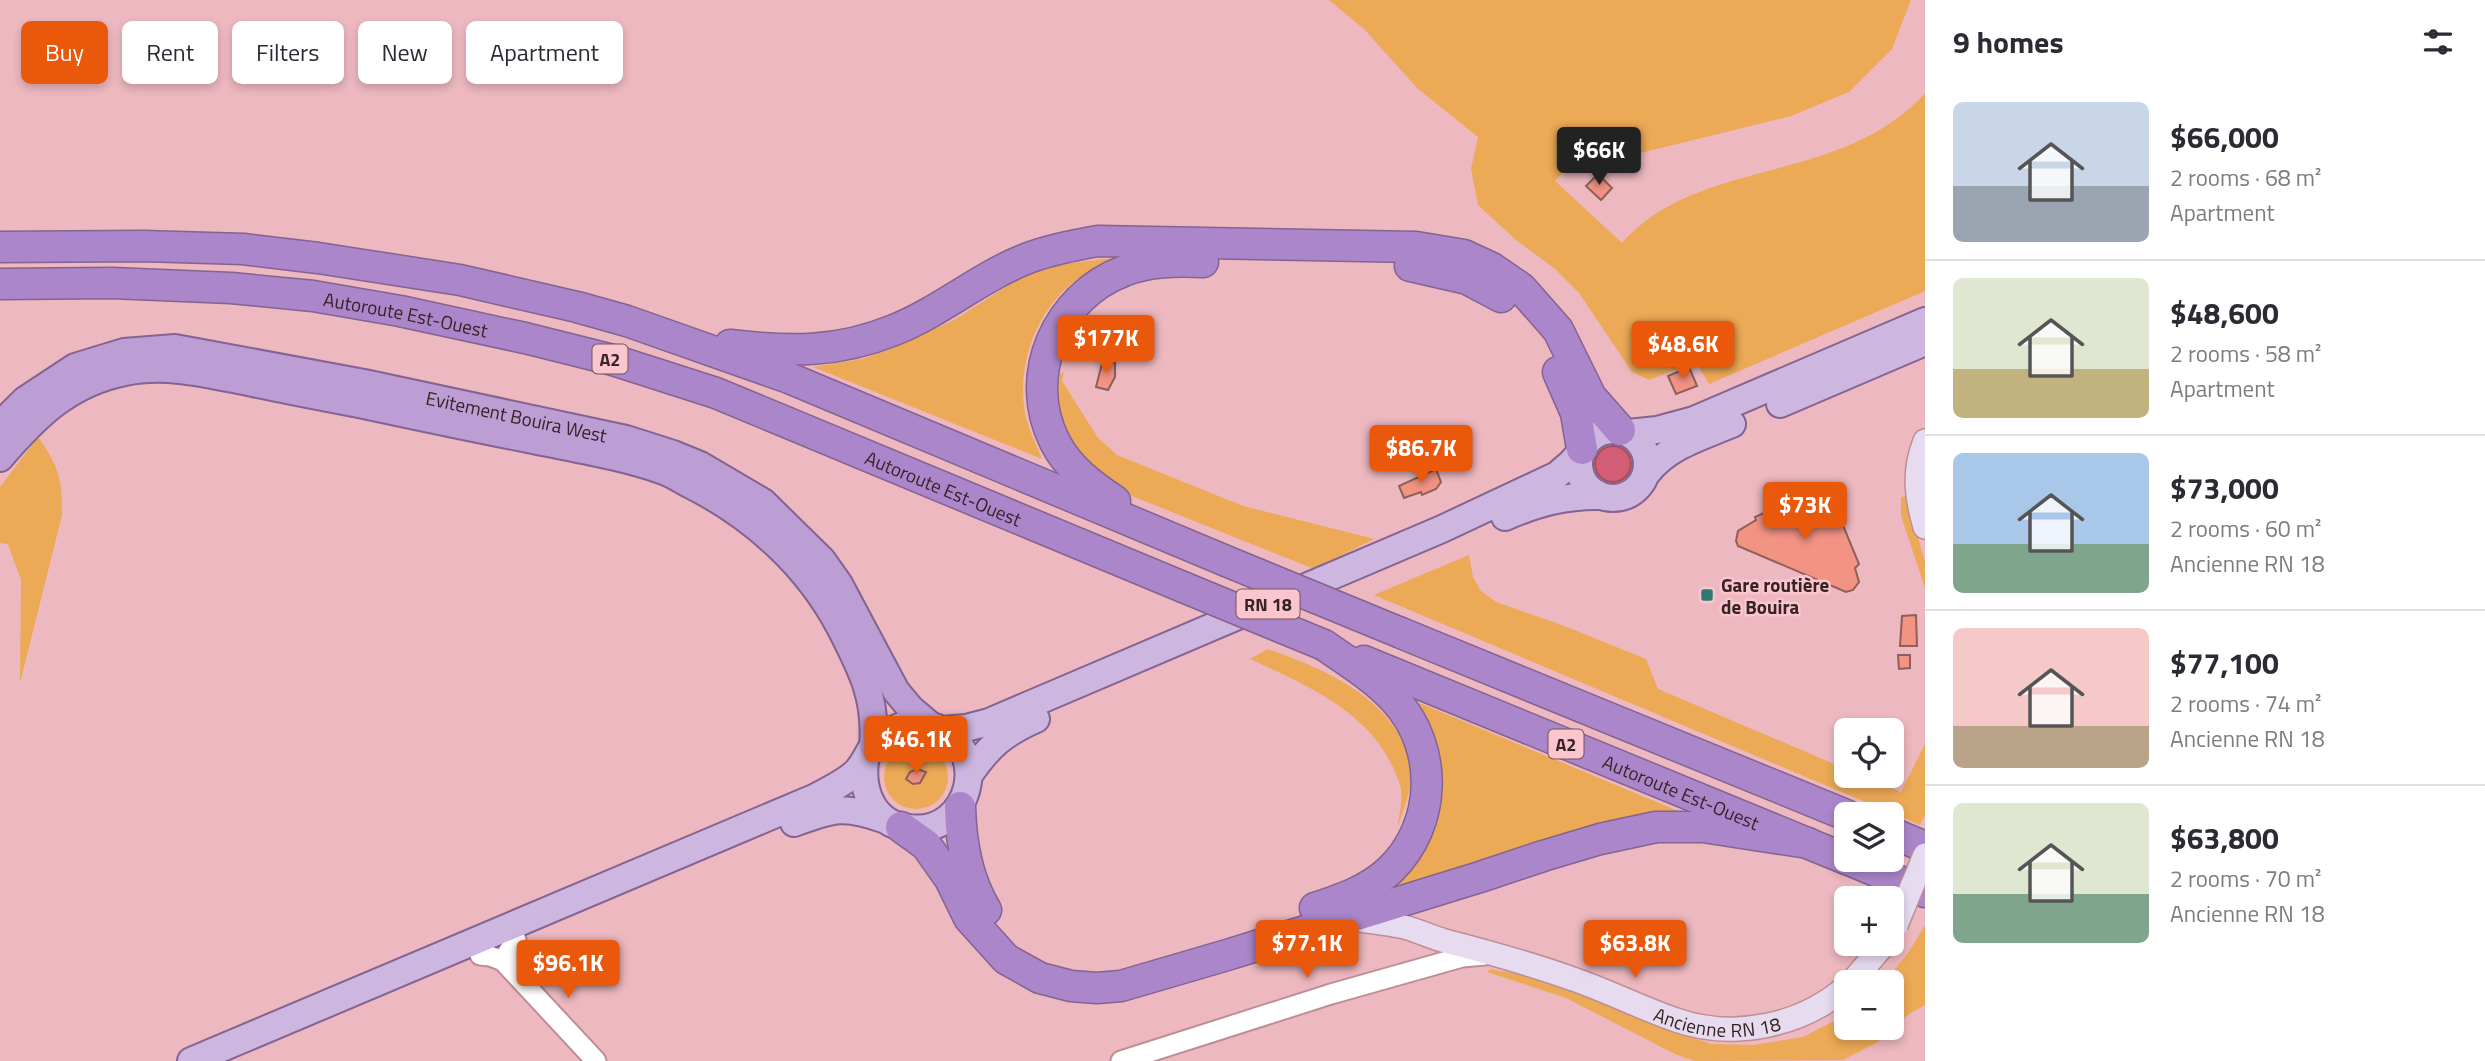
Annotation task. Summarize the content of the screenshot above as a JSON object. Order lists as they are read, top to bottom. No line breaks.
{"streets":{"highway":["Autoroute Est-Ouest","A2","Evitement Bouira West"],"main road":["RN 18","Ancienne RN 18"]},"crossings":[["Evitement Bouira West","RN 18"]],"places":{"transit":["Gare routière de Bouira"]},"page":{"heading":"9 homes","chip":["Buy","Rent","Filters","New","Apartment"],"list":[{"name":"$66,000","note":"2 rooms · 68 m² · Apartment"},{"name":"$48,600","note":"2 rooms · 58 m² · Apartment"},{"name":"$73,000","note":"2 rooms · 60 m² · Ancienne RN 18"},{"name":"$77,100","note":"2 rooms · 74 m² · Ancienne RN 18"},{"name":"$63,800","note":"2 rooms · 70 m² · Ancienne RN 18"}],"price":["$66K","$177K","$48.6K","$86.7K","$73K","$46.1K","$77.1K","$63.8K","$96.1K"],"map_buttons":["+","−"]}}
